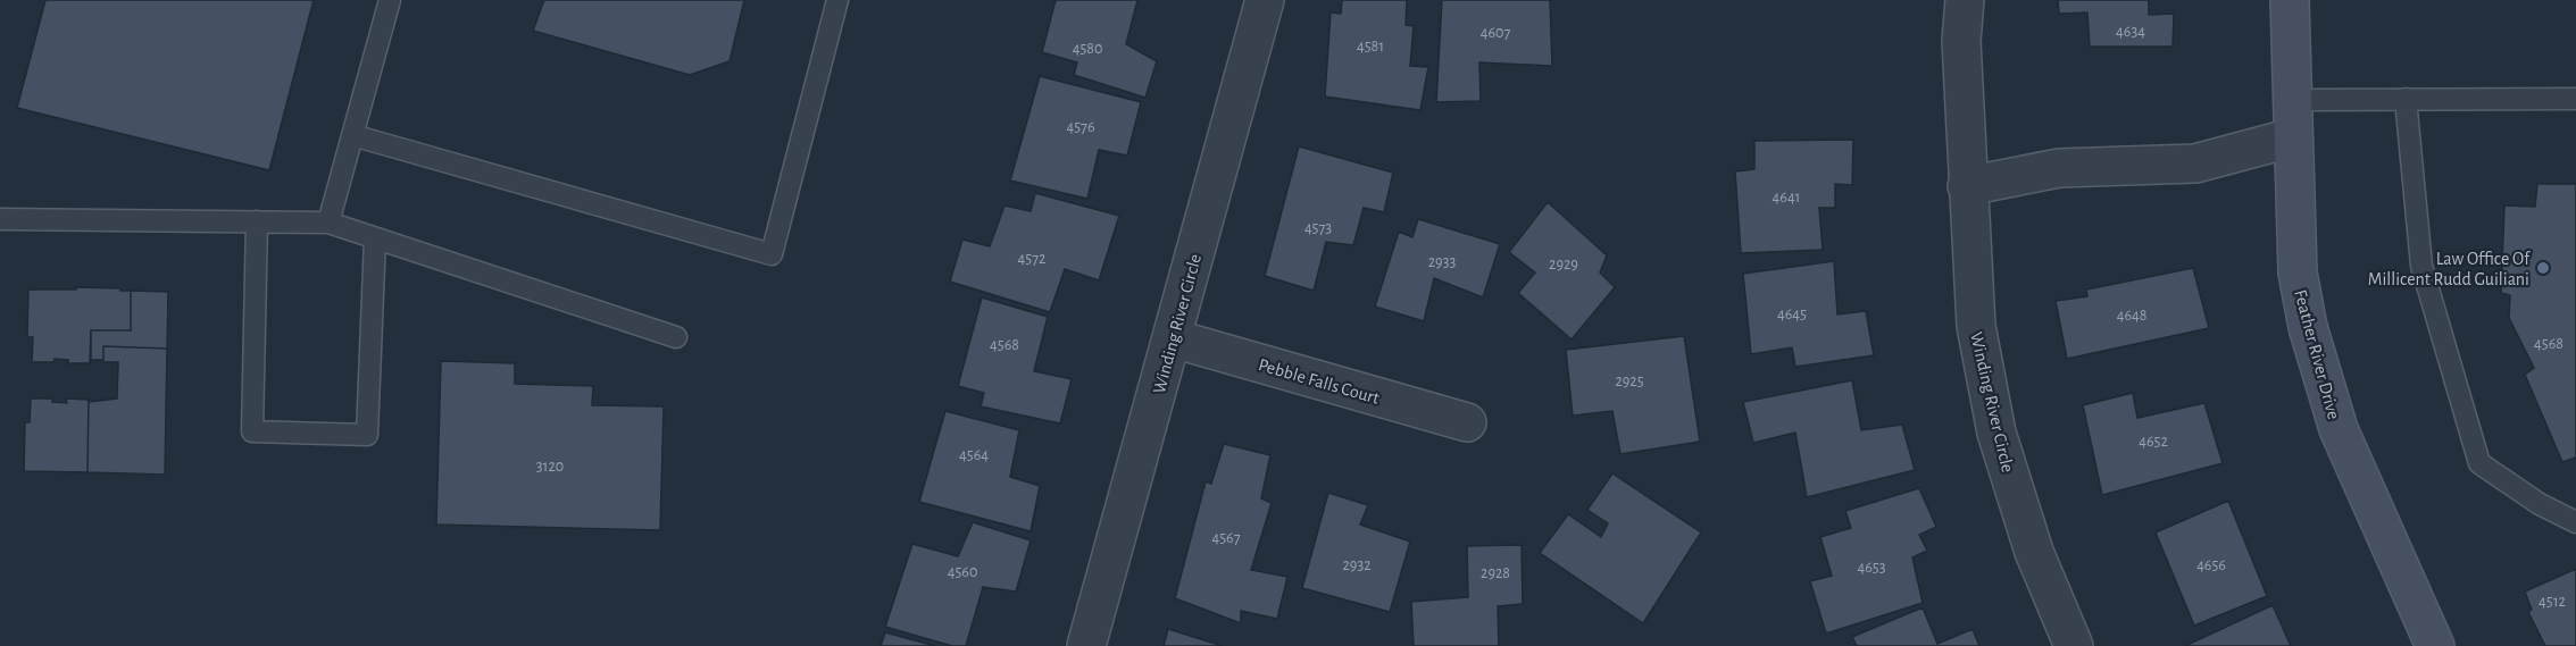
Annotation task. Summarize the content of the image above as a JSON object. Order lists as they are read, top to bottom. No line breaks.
{"streets":{"street":["Winding River Circle","Feather River Drive","Pebble Falls Court"]},"crossings":[["Winding River Circle","Pebble Falls Court"]],"places":["Law Office Of Millicent Rudd Guiliani"],"house_numbers":["4634","4607","4581","4580","4576","4641","4573","4572","2933","2929","4645","4648","4568","4568","2925","4652","4564","3120","4567","2932","4656","4653","4560","2928","4512"]}
